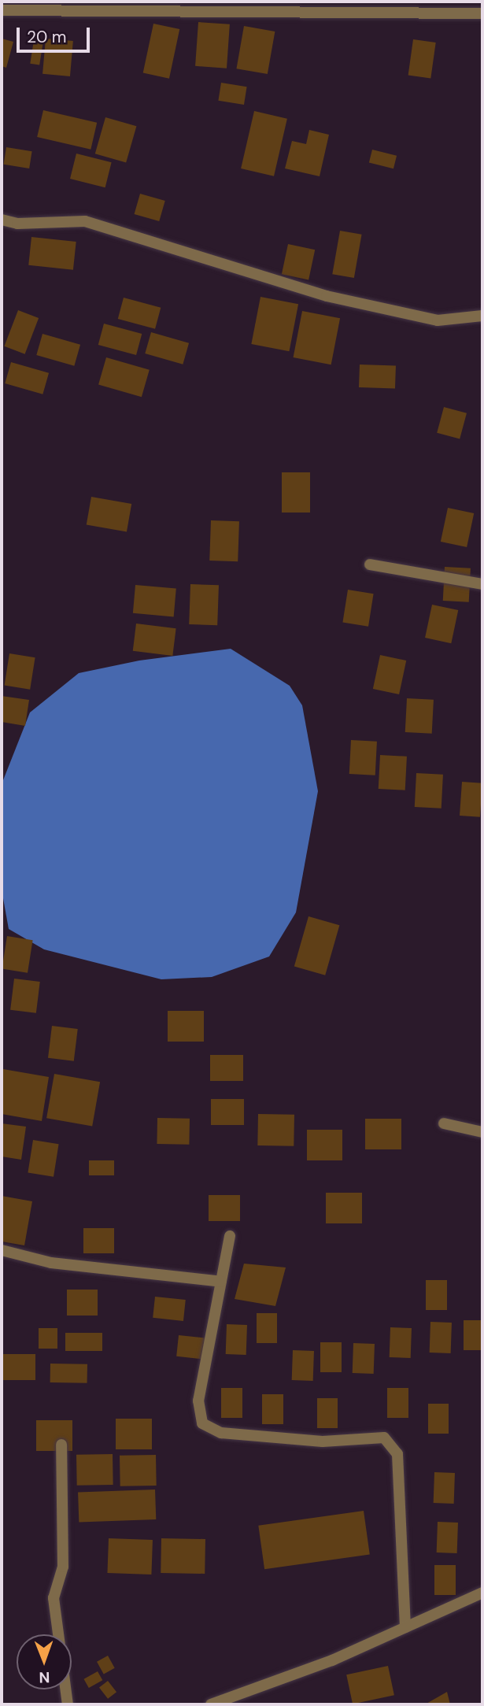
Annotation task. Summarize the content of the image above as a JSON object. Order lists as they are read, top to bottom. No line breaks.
{"scale_bar":"20 m","north":"bottom"}
